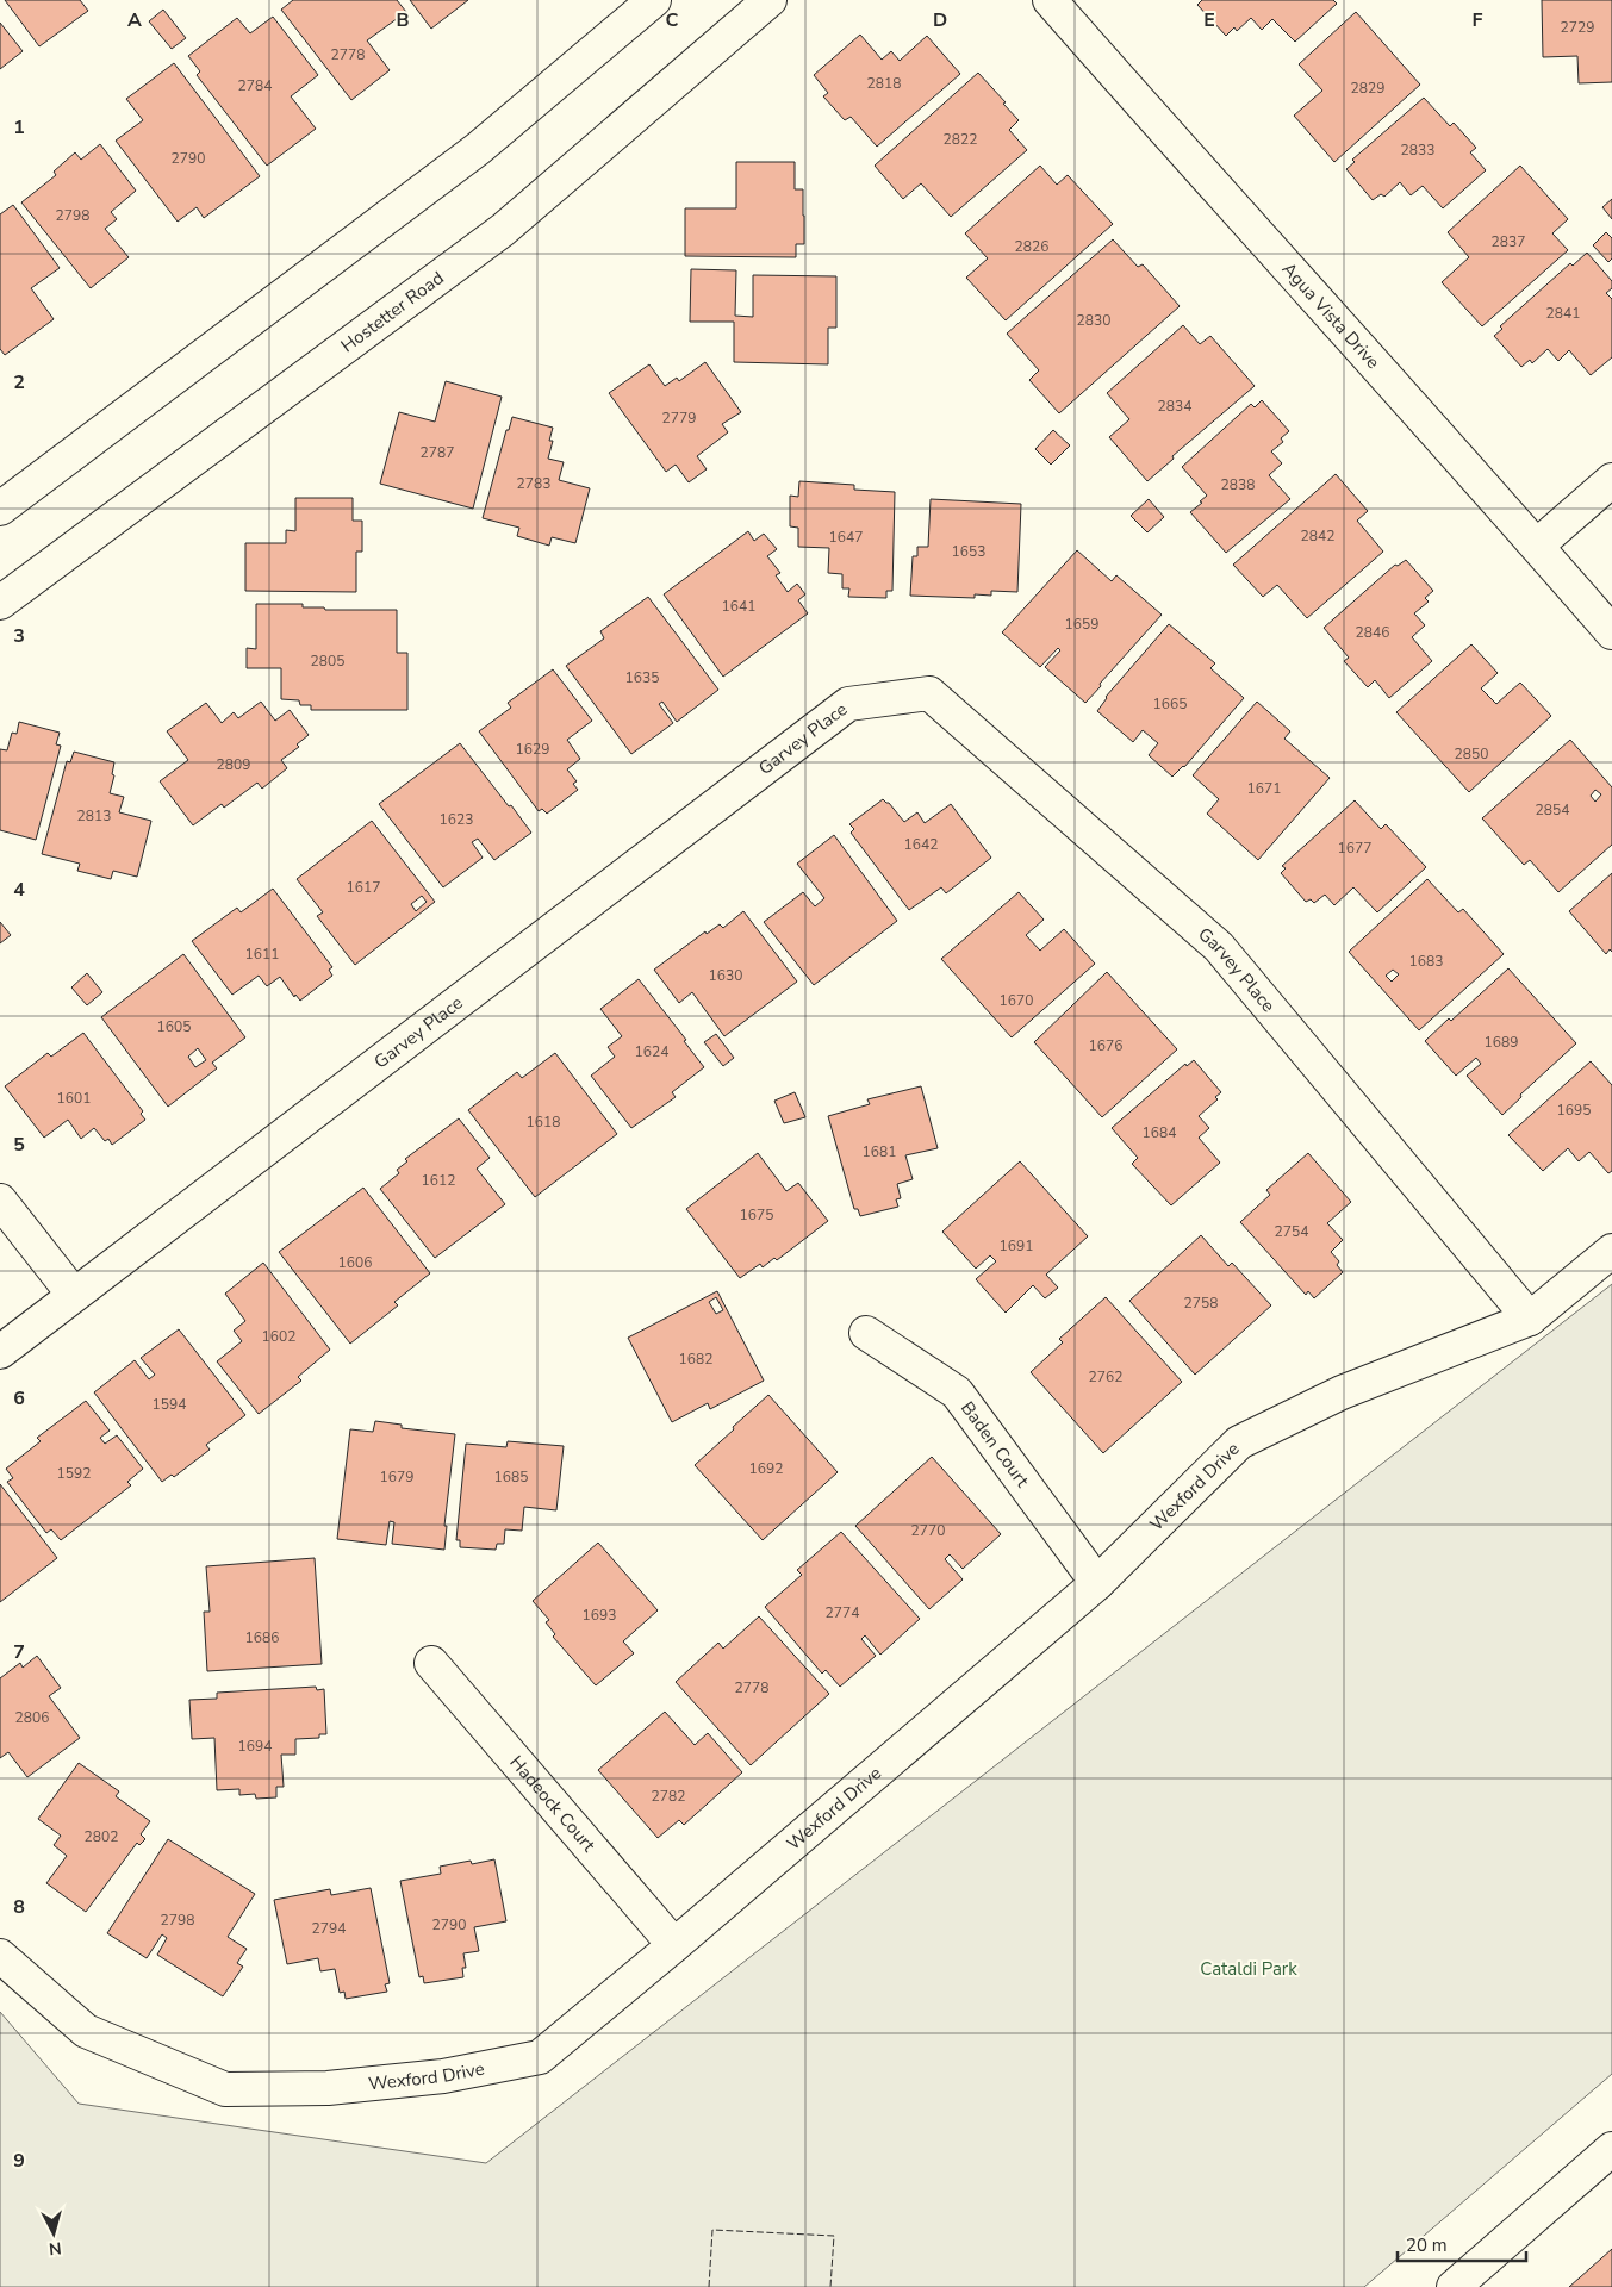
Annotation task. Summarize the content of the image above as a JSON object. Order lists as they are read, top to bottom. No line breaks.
{"streets":{"street":["Hostetter Road","Agua Vista Drive","Garvey Place","Baden Court","Wexford Drive","Hadeock Court"]},"crossings":[["Garvey Place","Wexford Drive"],["Baden Court","Wexford Drive"],["Wexford Drive","Hadeock Court"]],"parks":["Cataldi Park"],"house_numbers":["2729","2778","2818","2784","2829","2822","2833","2790","2798","2837","2826","2841","2830","2834","2779","2787","2783","2838","2842","1647","1653","1641","1659","2846","2805","1635","1665","1629","2850","2809","1671","2854","2813","1623","1642","1677","1617","1611","1683","1630","1670","1605","1689","1676","1624","1601","1695","1618","1684","1681","1612","1675","2754","1691","1606","2758","1602","1682","2762","1594","1692","1592","1679","1685","2770","2774","1693","1686","2778","2806","1694","2782","2802","2798","2790","2794"],"scale_bar":"20 m","north":"bottom","grid":{"columns":["A","B","C","D","E","F"],"rows":["1","2","3","4","5","6","7","8","9"]}}
